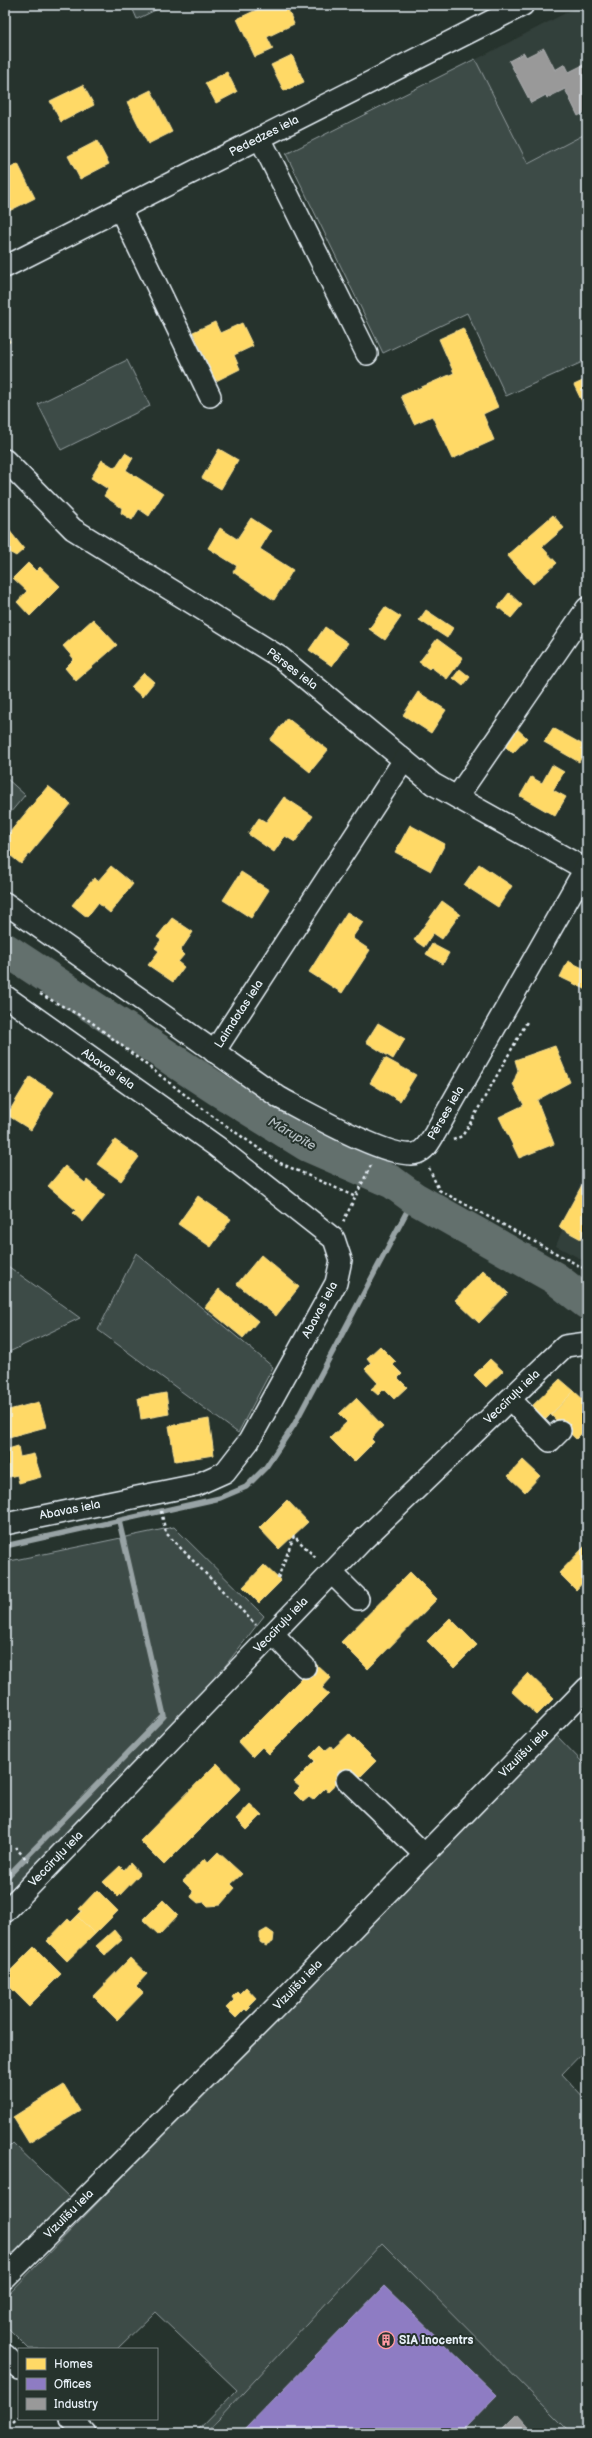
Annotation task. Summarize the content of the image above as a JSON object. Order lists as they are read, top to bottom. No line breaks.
{"streets":{"street":["Pededzes iela","Pērses iela","Laimdotas iela","Abavas iela","Veccīruļu iela","Vizulīšu iela"]},"crossings":[["Pērses iela","Laimdotas iela"]],"water":["Mārupīte"],"places":{"building":["SIA Inocentrs"]},"legend":["Homes","Offices","Industry"]}
